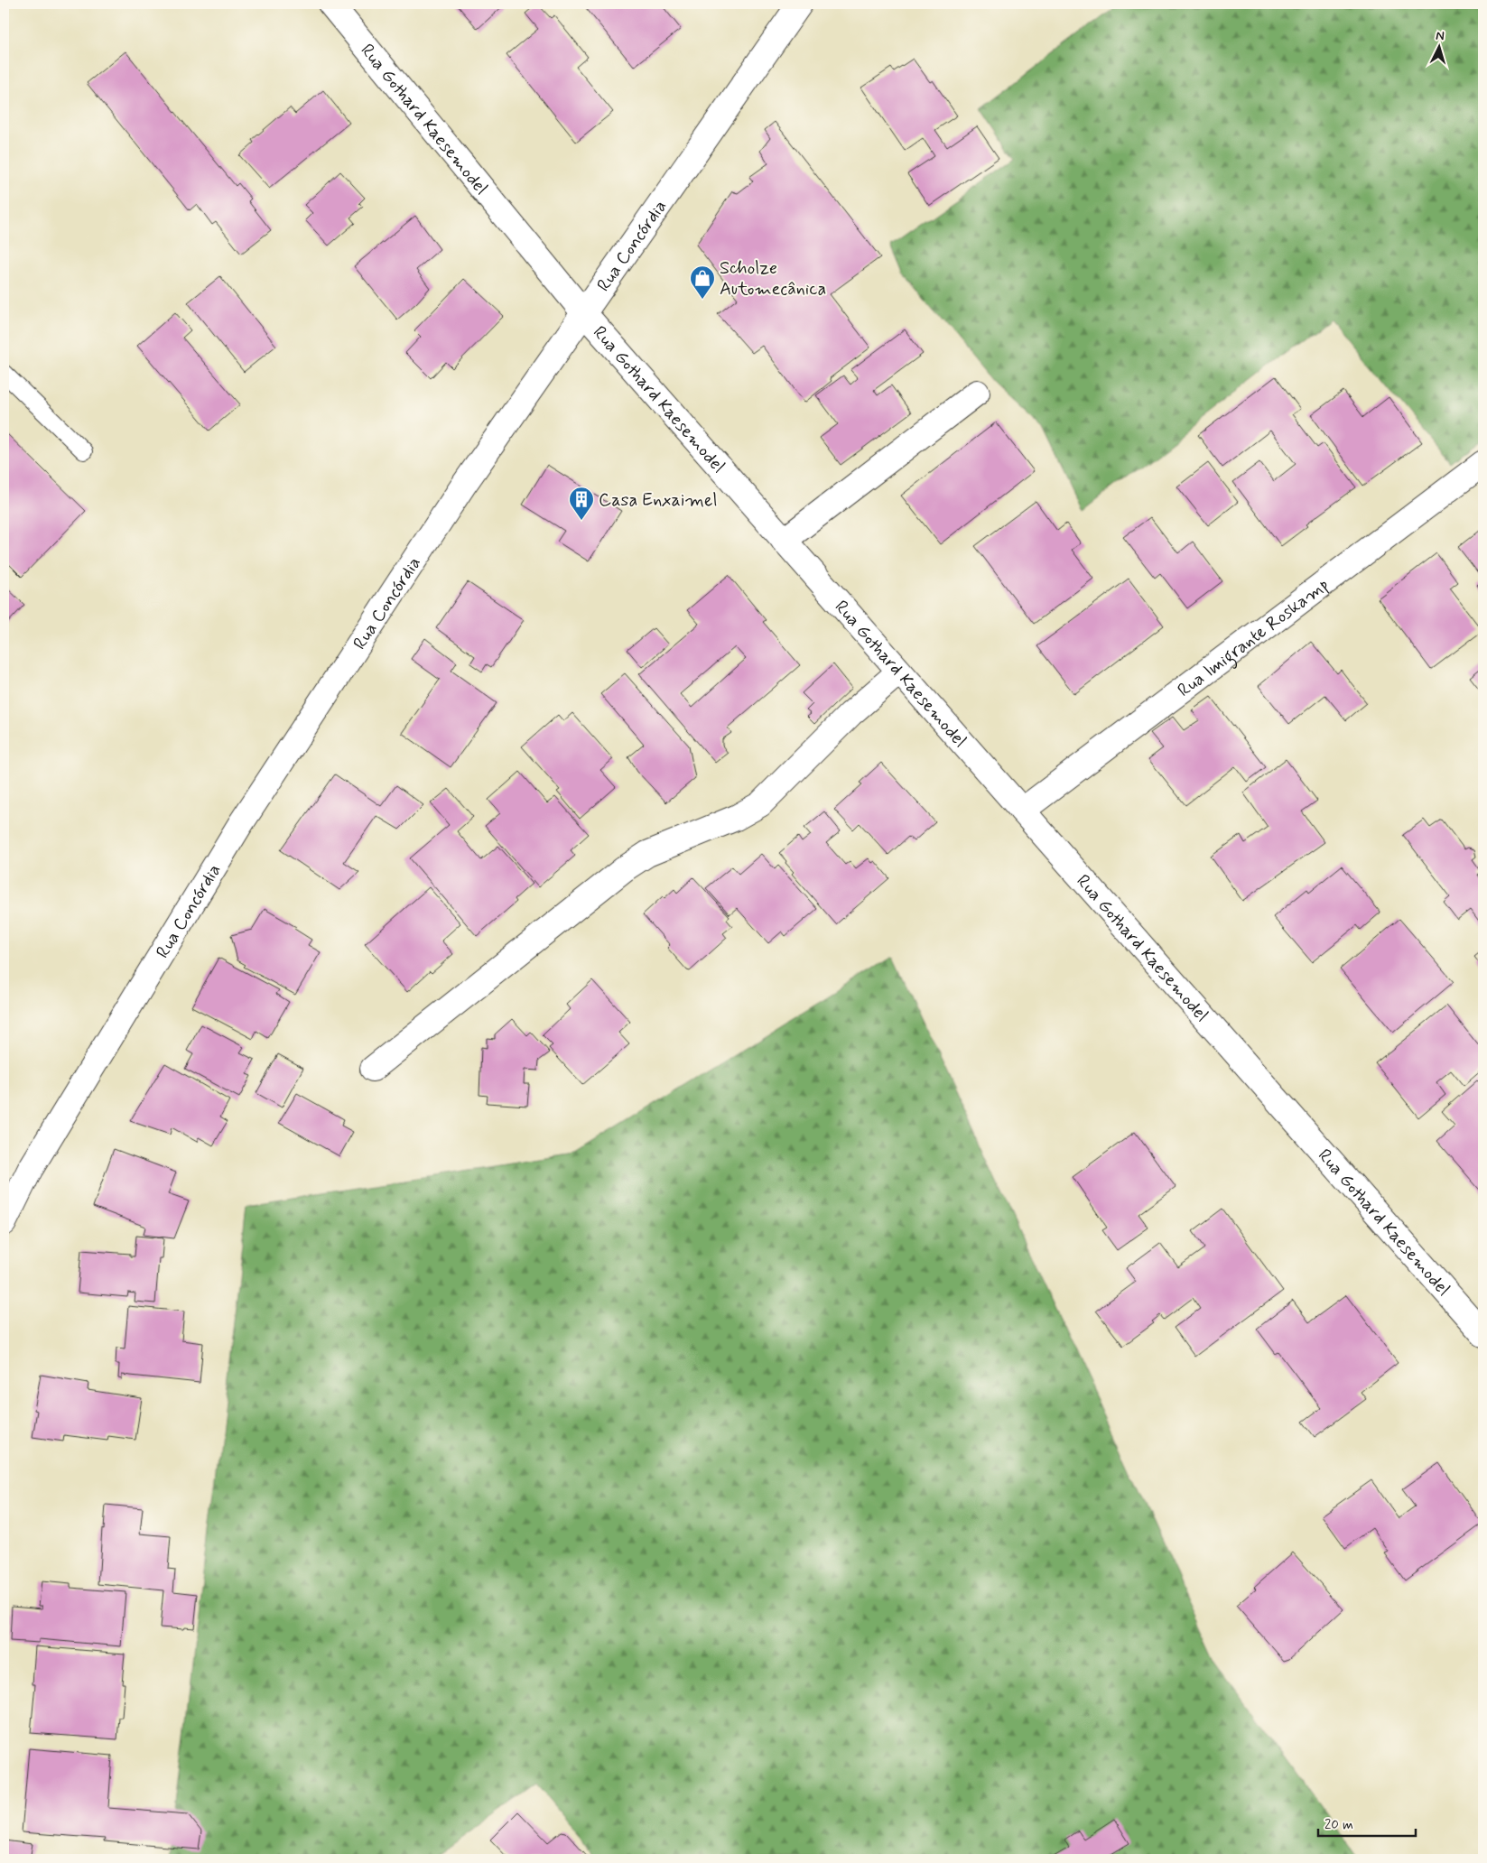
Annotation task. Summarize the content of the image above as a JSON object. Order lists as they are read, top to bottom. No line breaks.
{"streets":{"street":["Rua Gothard Kaesemodel","Rua Concórdia","Rua Imigrante Roskamp"]},"crossings":[["Rua Gothard Kaesemodel","Rua Concórdia"],["Rua Gothard Kaesemodel","Rua Imigrante Roskamp"]],"places":{"shop":["Scholze Automecânica"],"building":["Casa Enxaimel"]},"scale_bar":"20 m","north":"top"}
